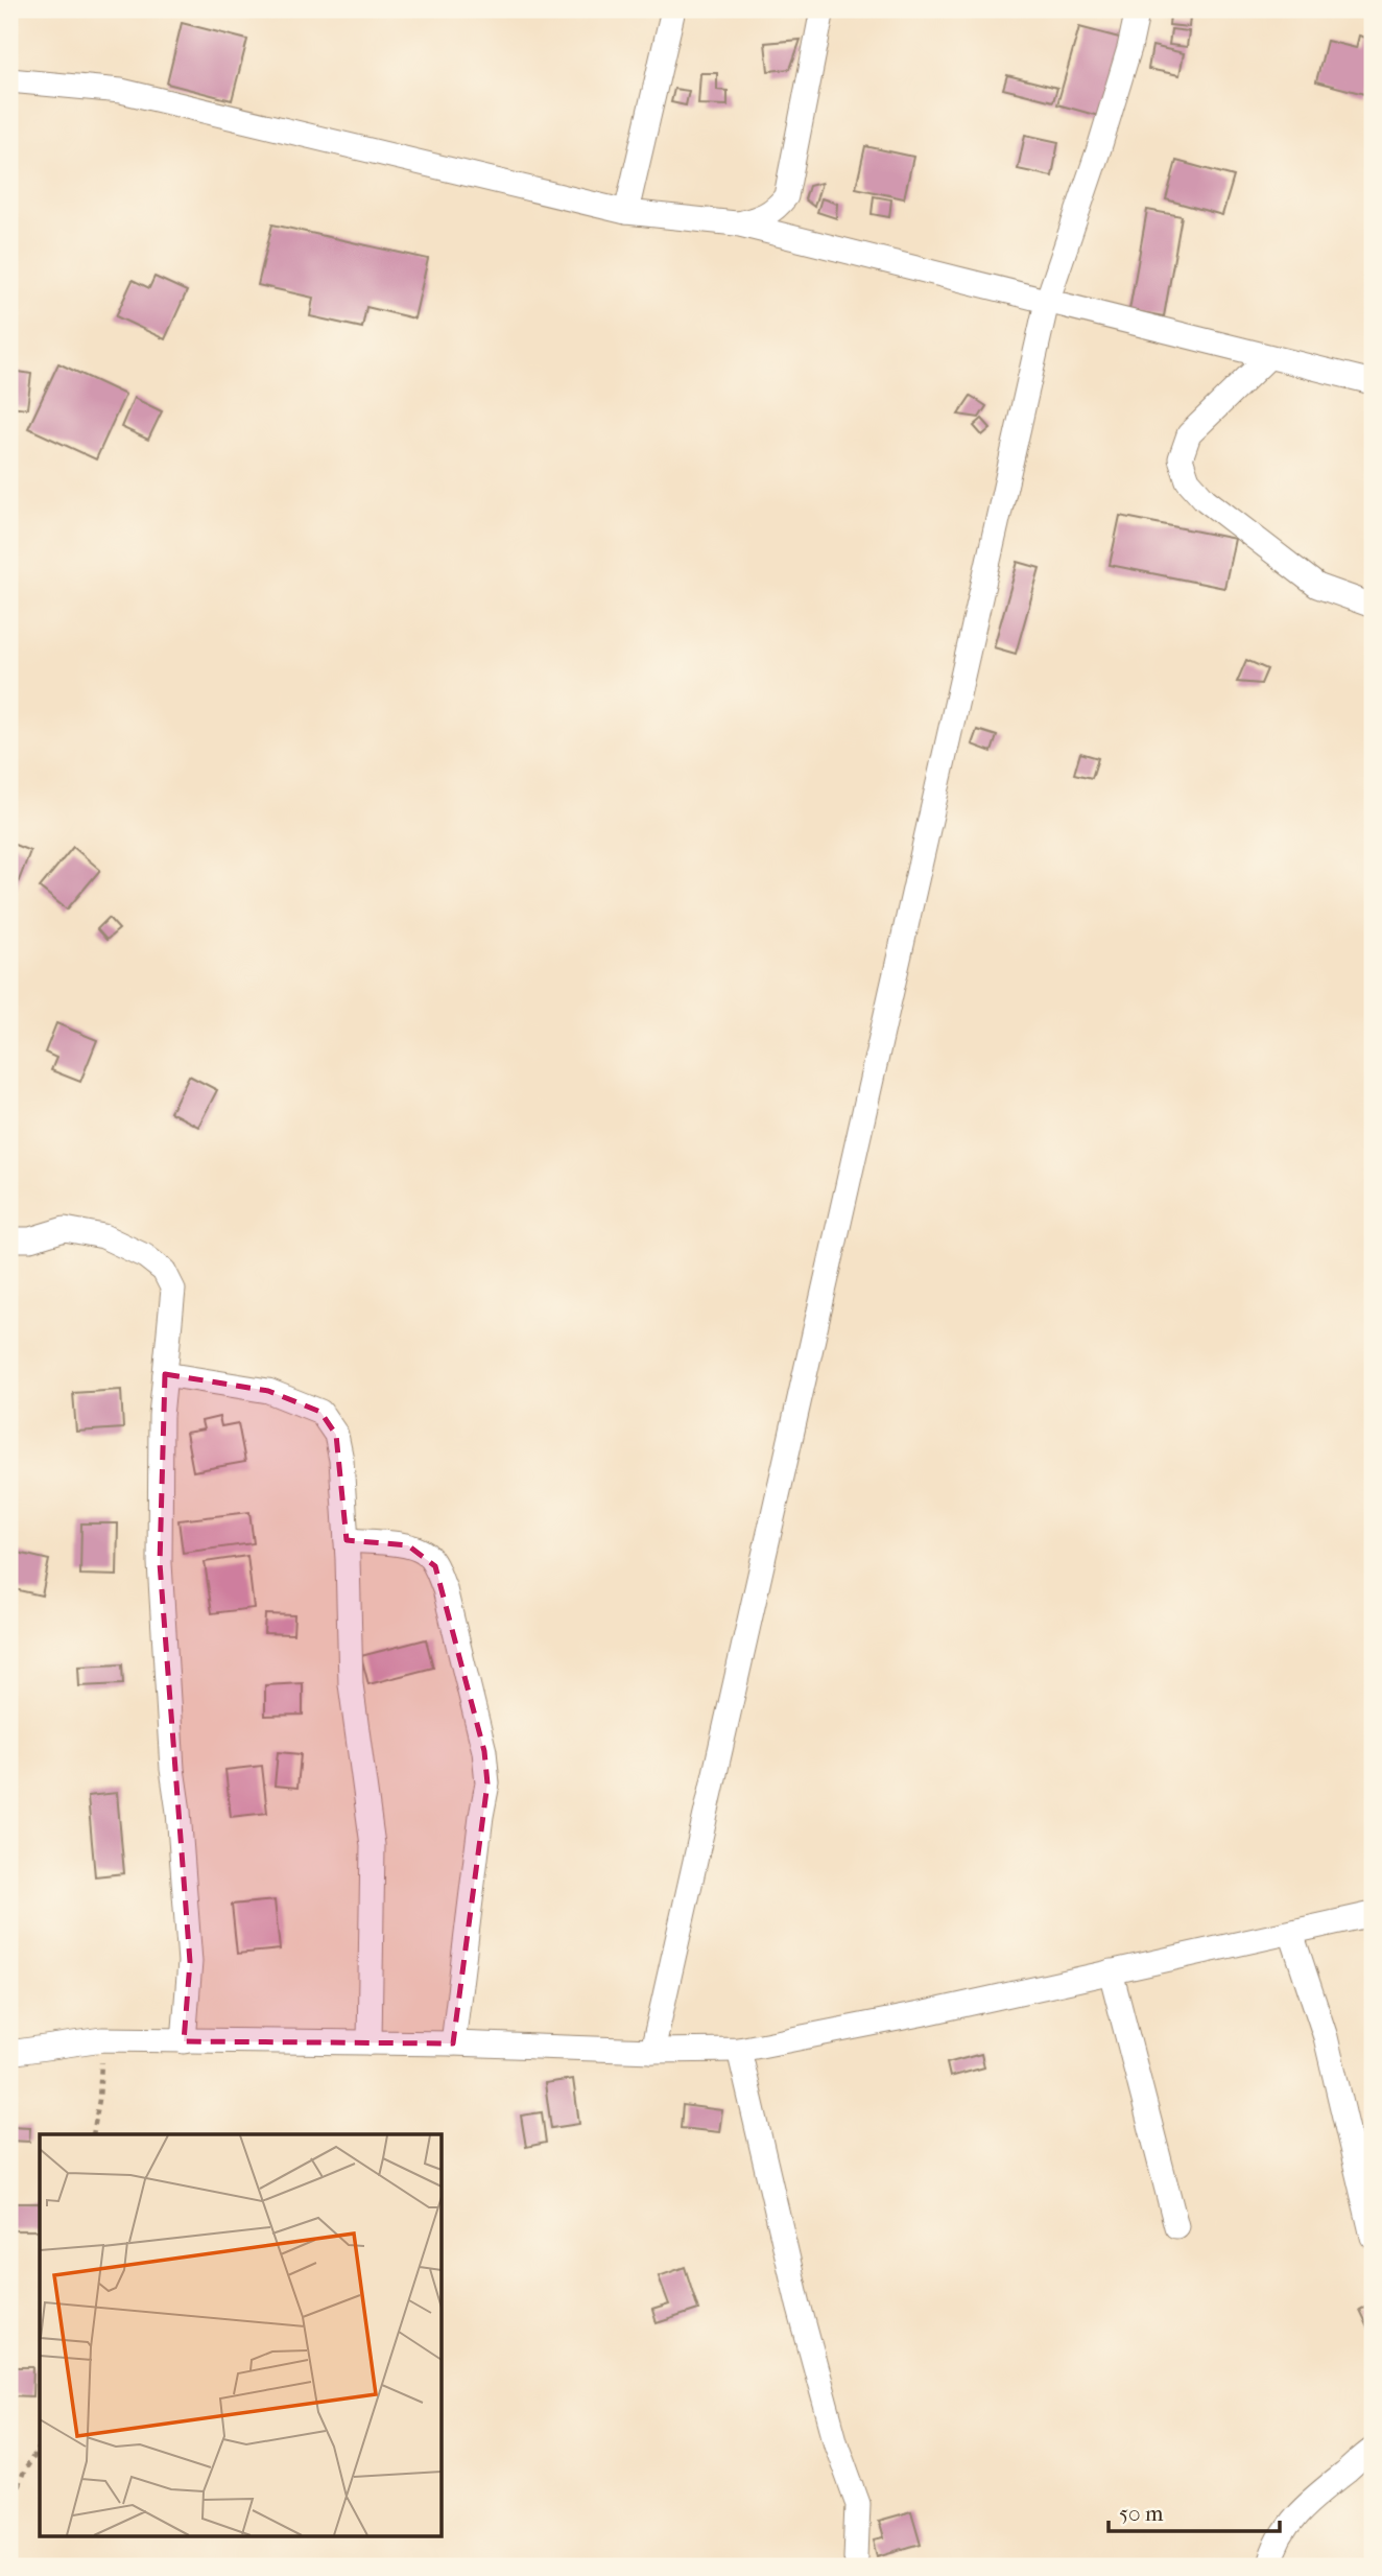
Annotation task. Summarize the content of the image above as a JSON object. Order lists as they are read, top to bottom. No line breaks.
{"scale_bar":"50 m"}
